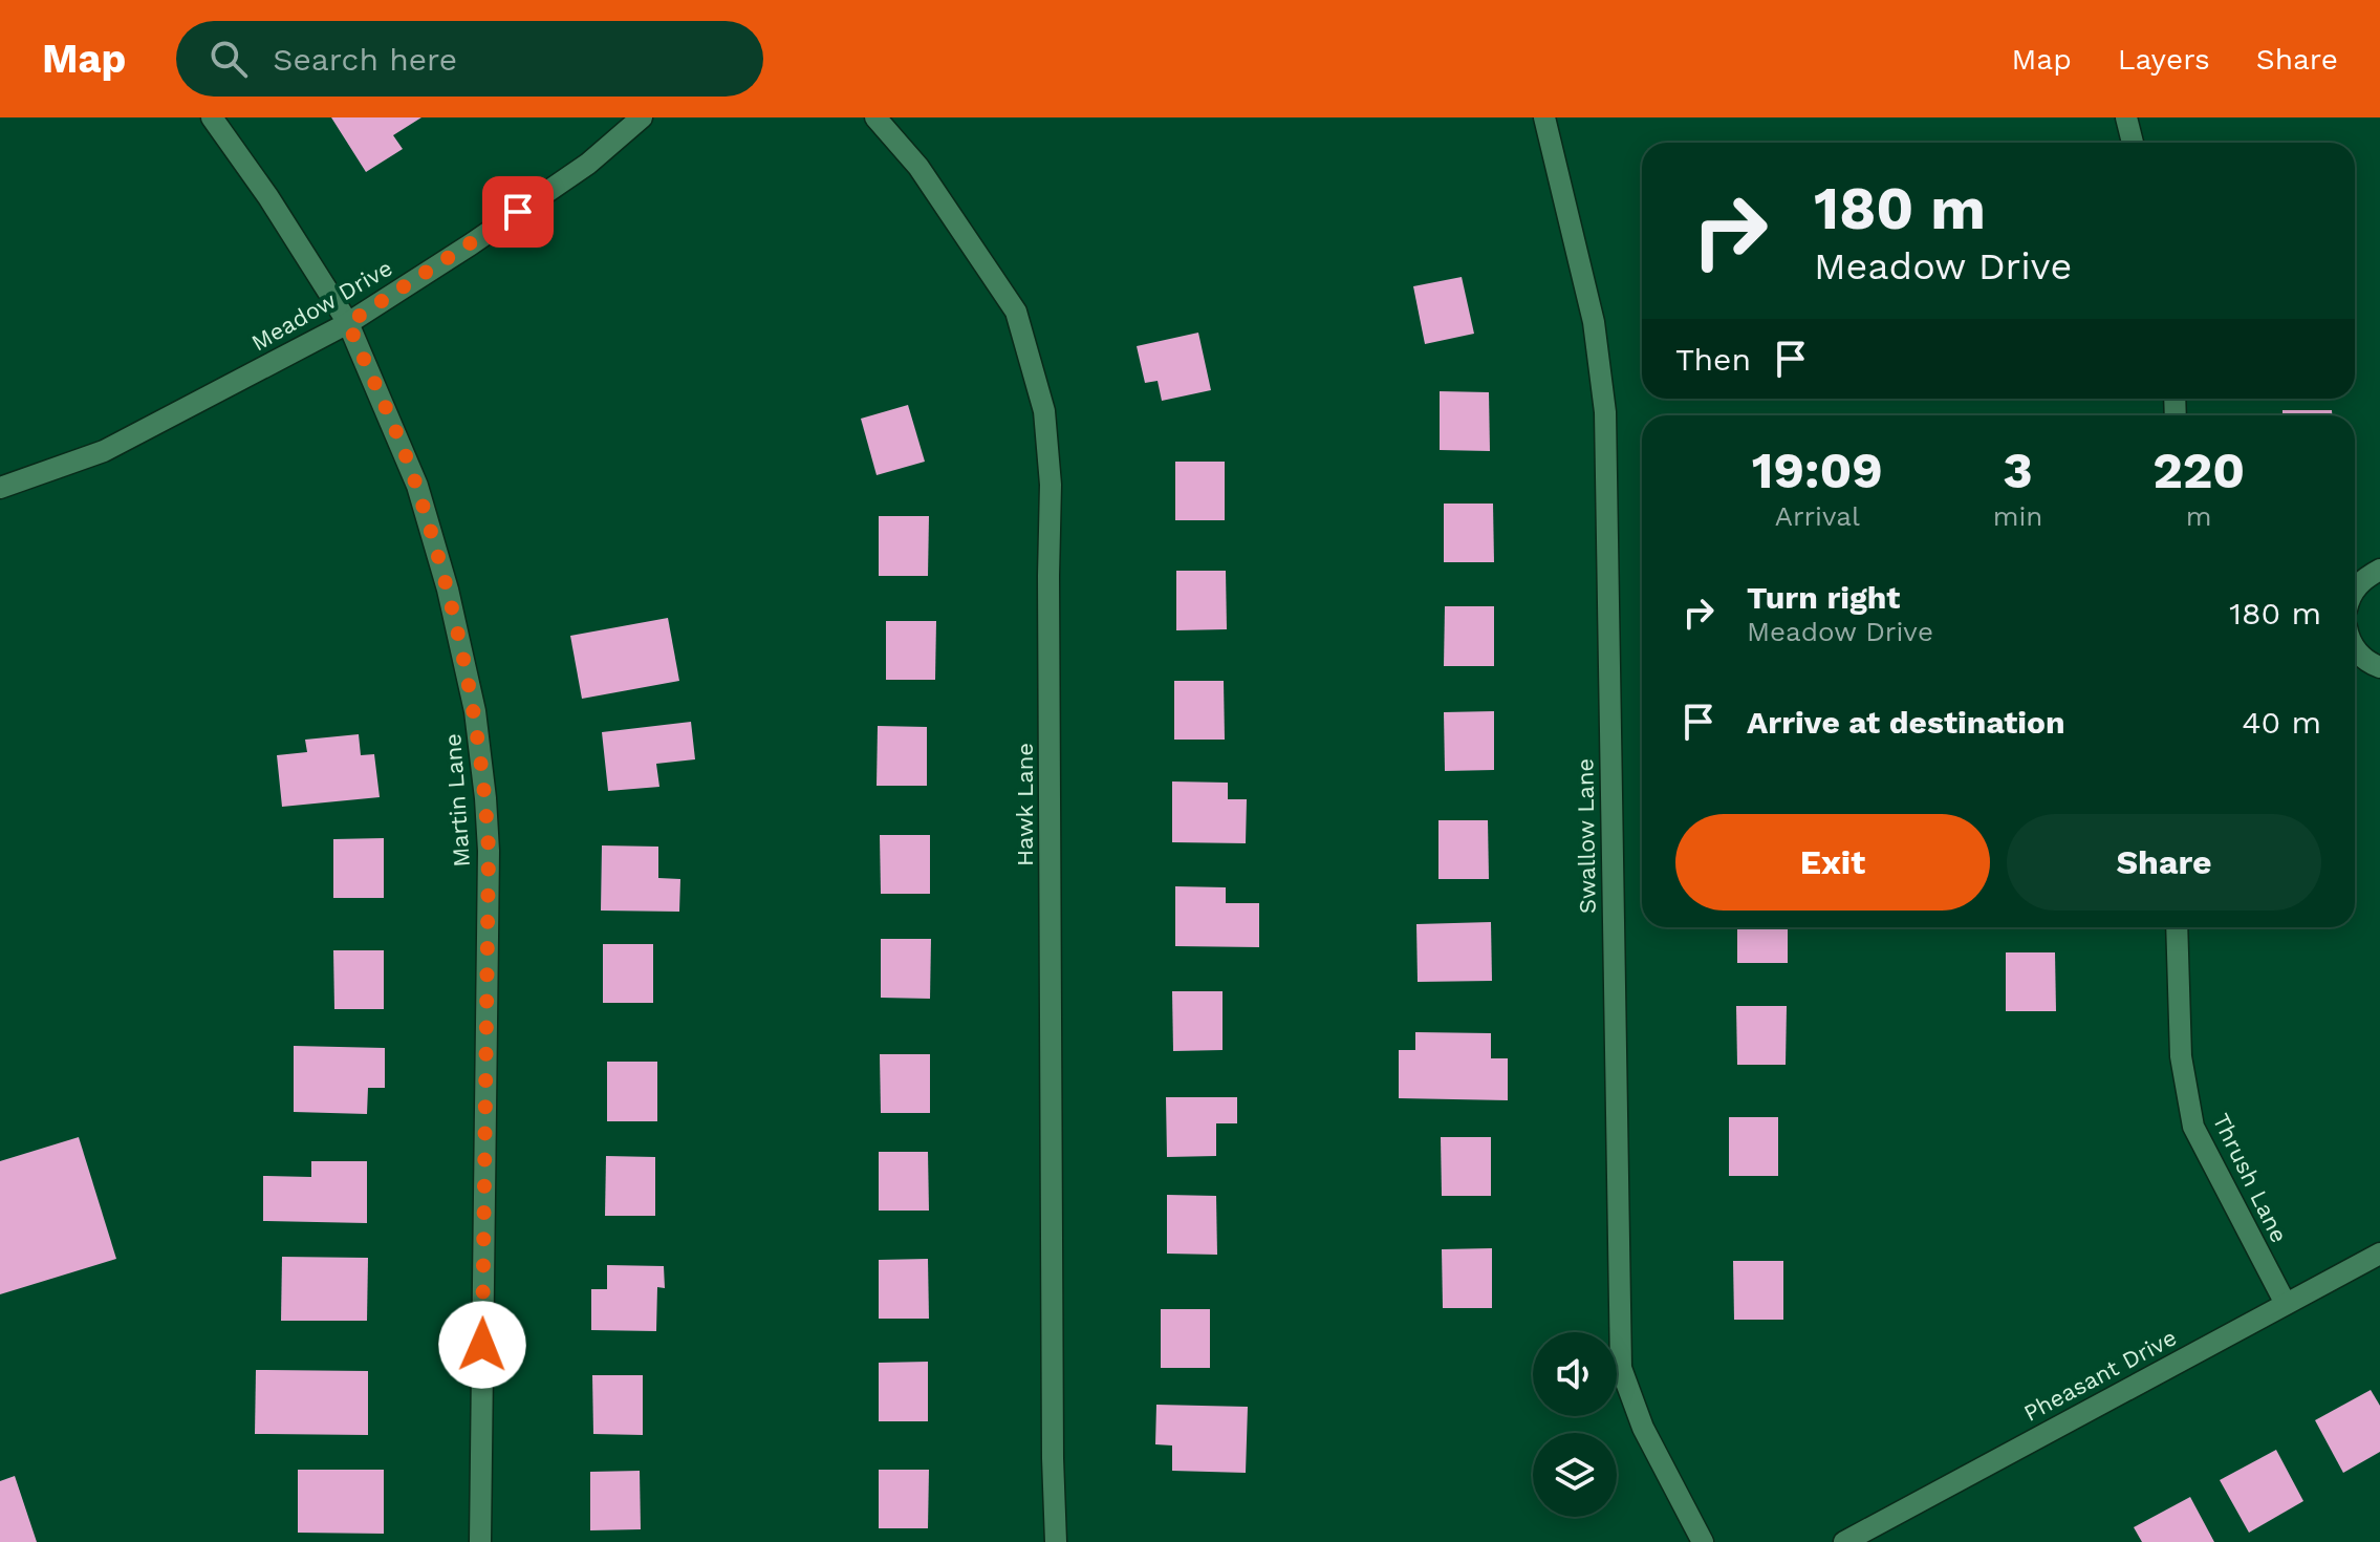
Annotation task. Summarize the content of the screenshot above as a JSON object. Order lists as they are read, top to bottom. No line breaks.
{"streets":{"street":["Meadow Drive","Martin Lane","Hawk Lane","Swallow Lane","Thrush Lane","Pheasant Drive"]},"crossings":[["Meadow Drive","Martin Lane"],["Thrush Lane","Pheasant Drive"]],"page":{"header":"Map","search":"Search here","nav":["Map","Layers","Share"],"turn":["180 m","Meadow Drive"],"then":"Then","eta":["19:09","Arrival","3","min","220","m"],"list":[{"name":"Turn right","note":"Meadow Drive","value":"180 m"},{"name":"Arrive at destination","value":"40 m"}],"buttons":["Exit","Share"]}}
